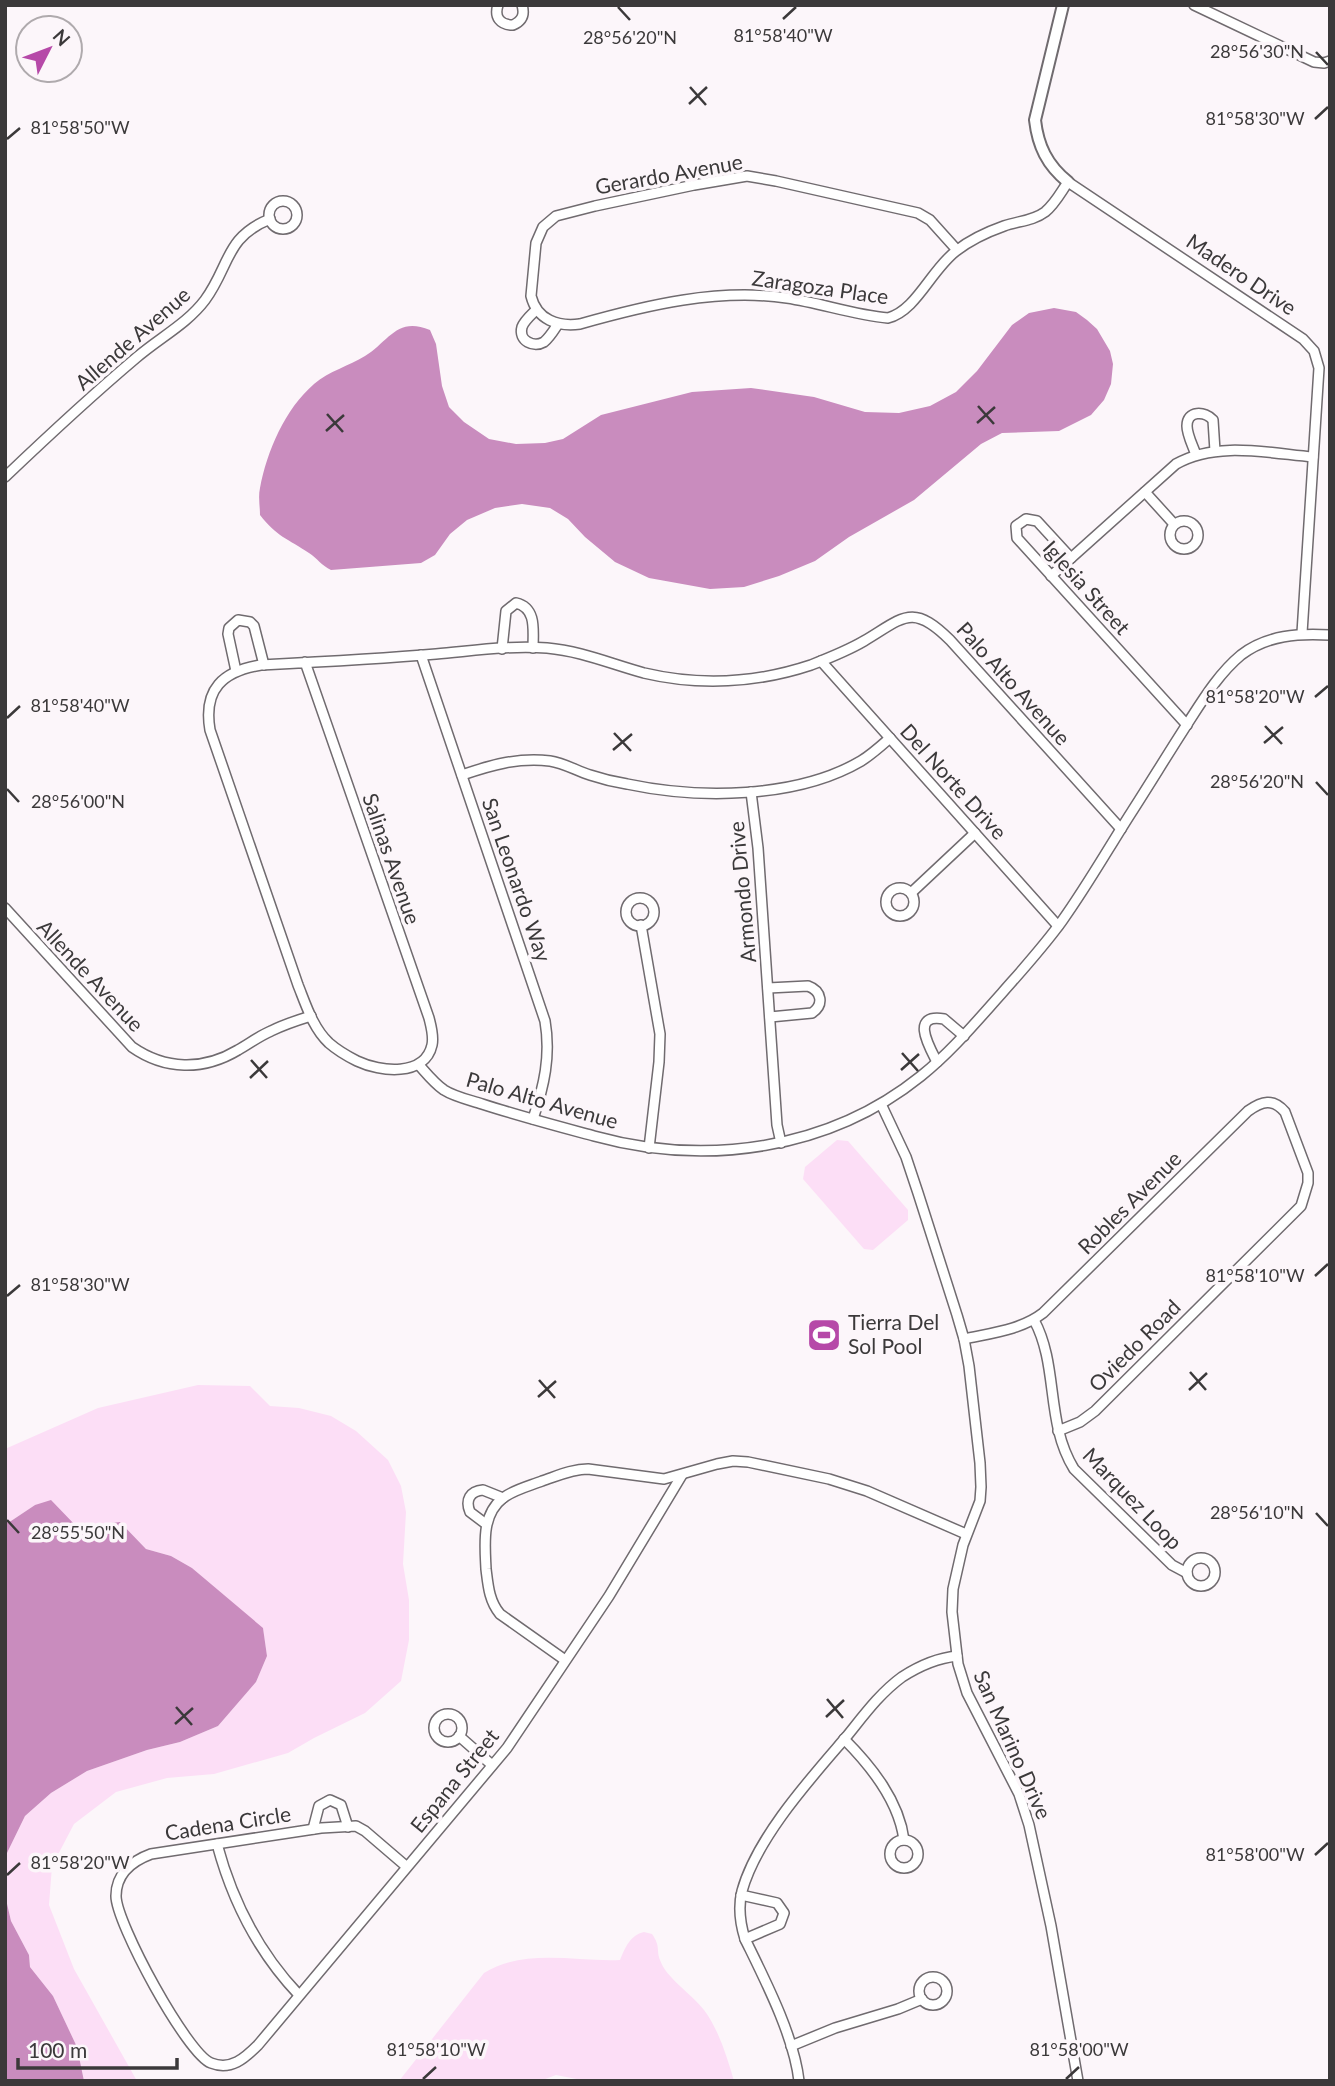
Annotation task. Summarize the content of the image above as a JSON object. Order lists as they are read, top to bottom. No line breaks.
{"streets":{"street":["Gerardo Avenue","Madero Drive","Zaragoza Place","Allende Avenue","Iglesia Street","Palo Alto Avenue","Del Norte Drive","Salinas Avenue","San Leonardo Way","Armondo Drive","Robles Avenue","Oviedo Road","Marquez Loop","San Marino Drive","Espana Street","Cadena Circle"]},"crossings":[["Gerardo Avenue","Zaragoza Place"],["Madero Drive","Zaragoza Place"],["Madero Drive","Palo Alto Avenue"],["Iglesia Street","Palo Alto Avenue"],["Palo Alto Avenue","Del Norte Drive"],["Palo Alto Avenue","Salinas Avenue"],["Palo Alto Avenue","San Leonardo Way"],["Palo Alto Avenue","Armondo Drive"],["Palo Alto Avenue","San Marino Drive"],["Robles Avenue","Oviedo Road"],["Robles Avenue","Marquez Loop"],["Robles Avenue","San Marino Drive"],["Oviedo Road","Marquez Loop"],["Espana Street","Cadena Circle"]],"places":{"sports":["Tierra Del Sol Pool"]},"scale_bar":"100 m","north":"top right","coordinates":["81°58'40\"W","28°56'20\"N","28°56'30\"N","81°58'30\"W","81°58'50\"W","81°58'20\"W","28°56'00\"N","81°58'10\"W","28°56'10\"N","28°55'50\"N","81°58'00\"W"]}
